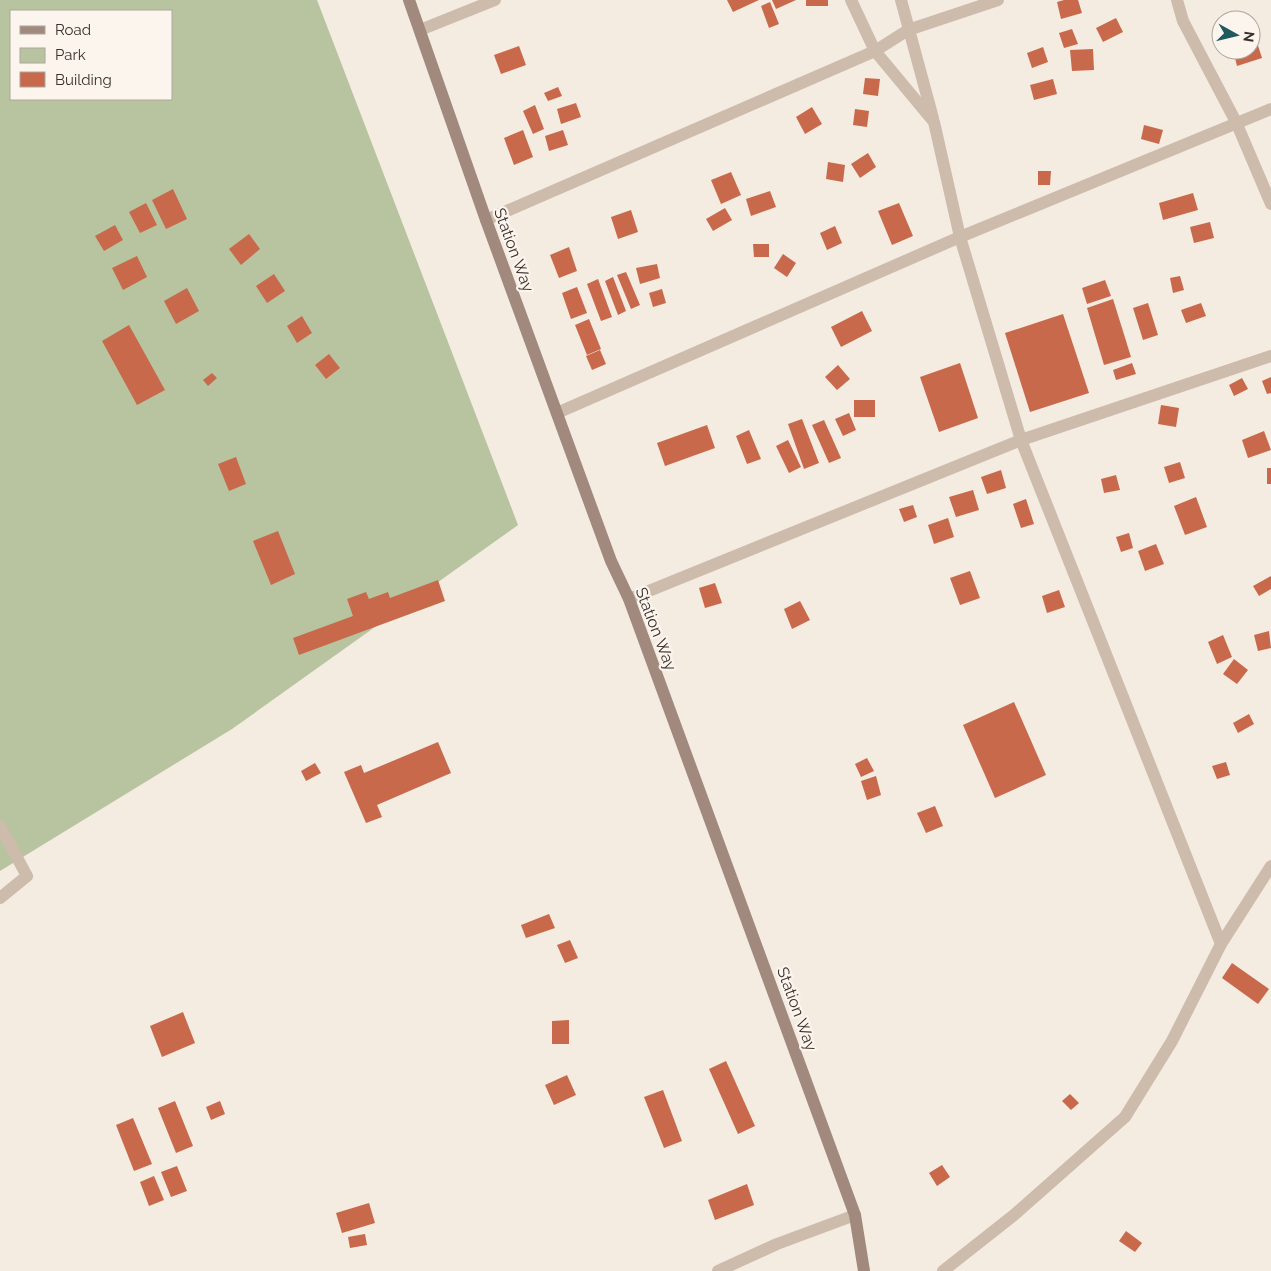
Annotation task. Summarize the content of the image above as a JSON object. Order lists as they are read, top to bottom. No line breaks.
{"streets":{"main road":["Station Way"]},"legend":["Road","Park","Building"],"north":"right"}
